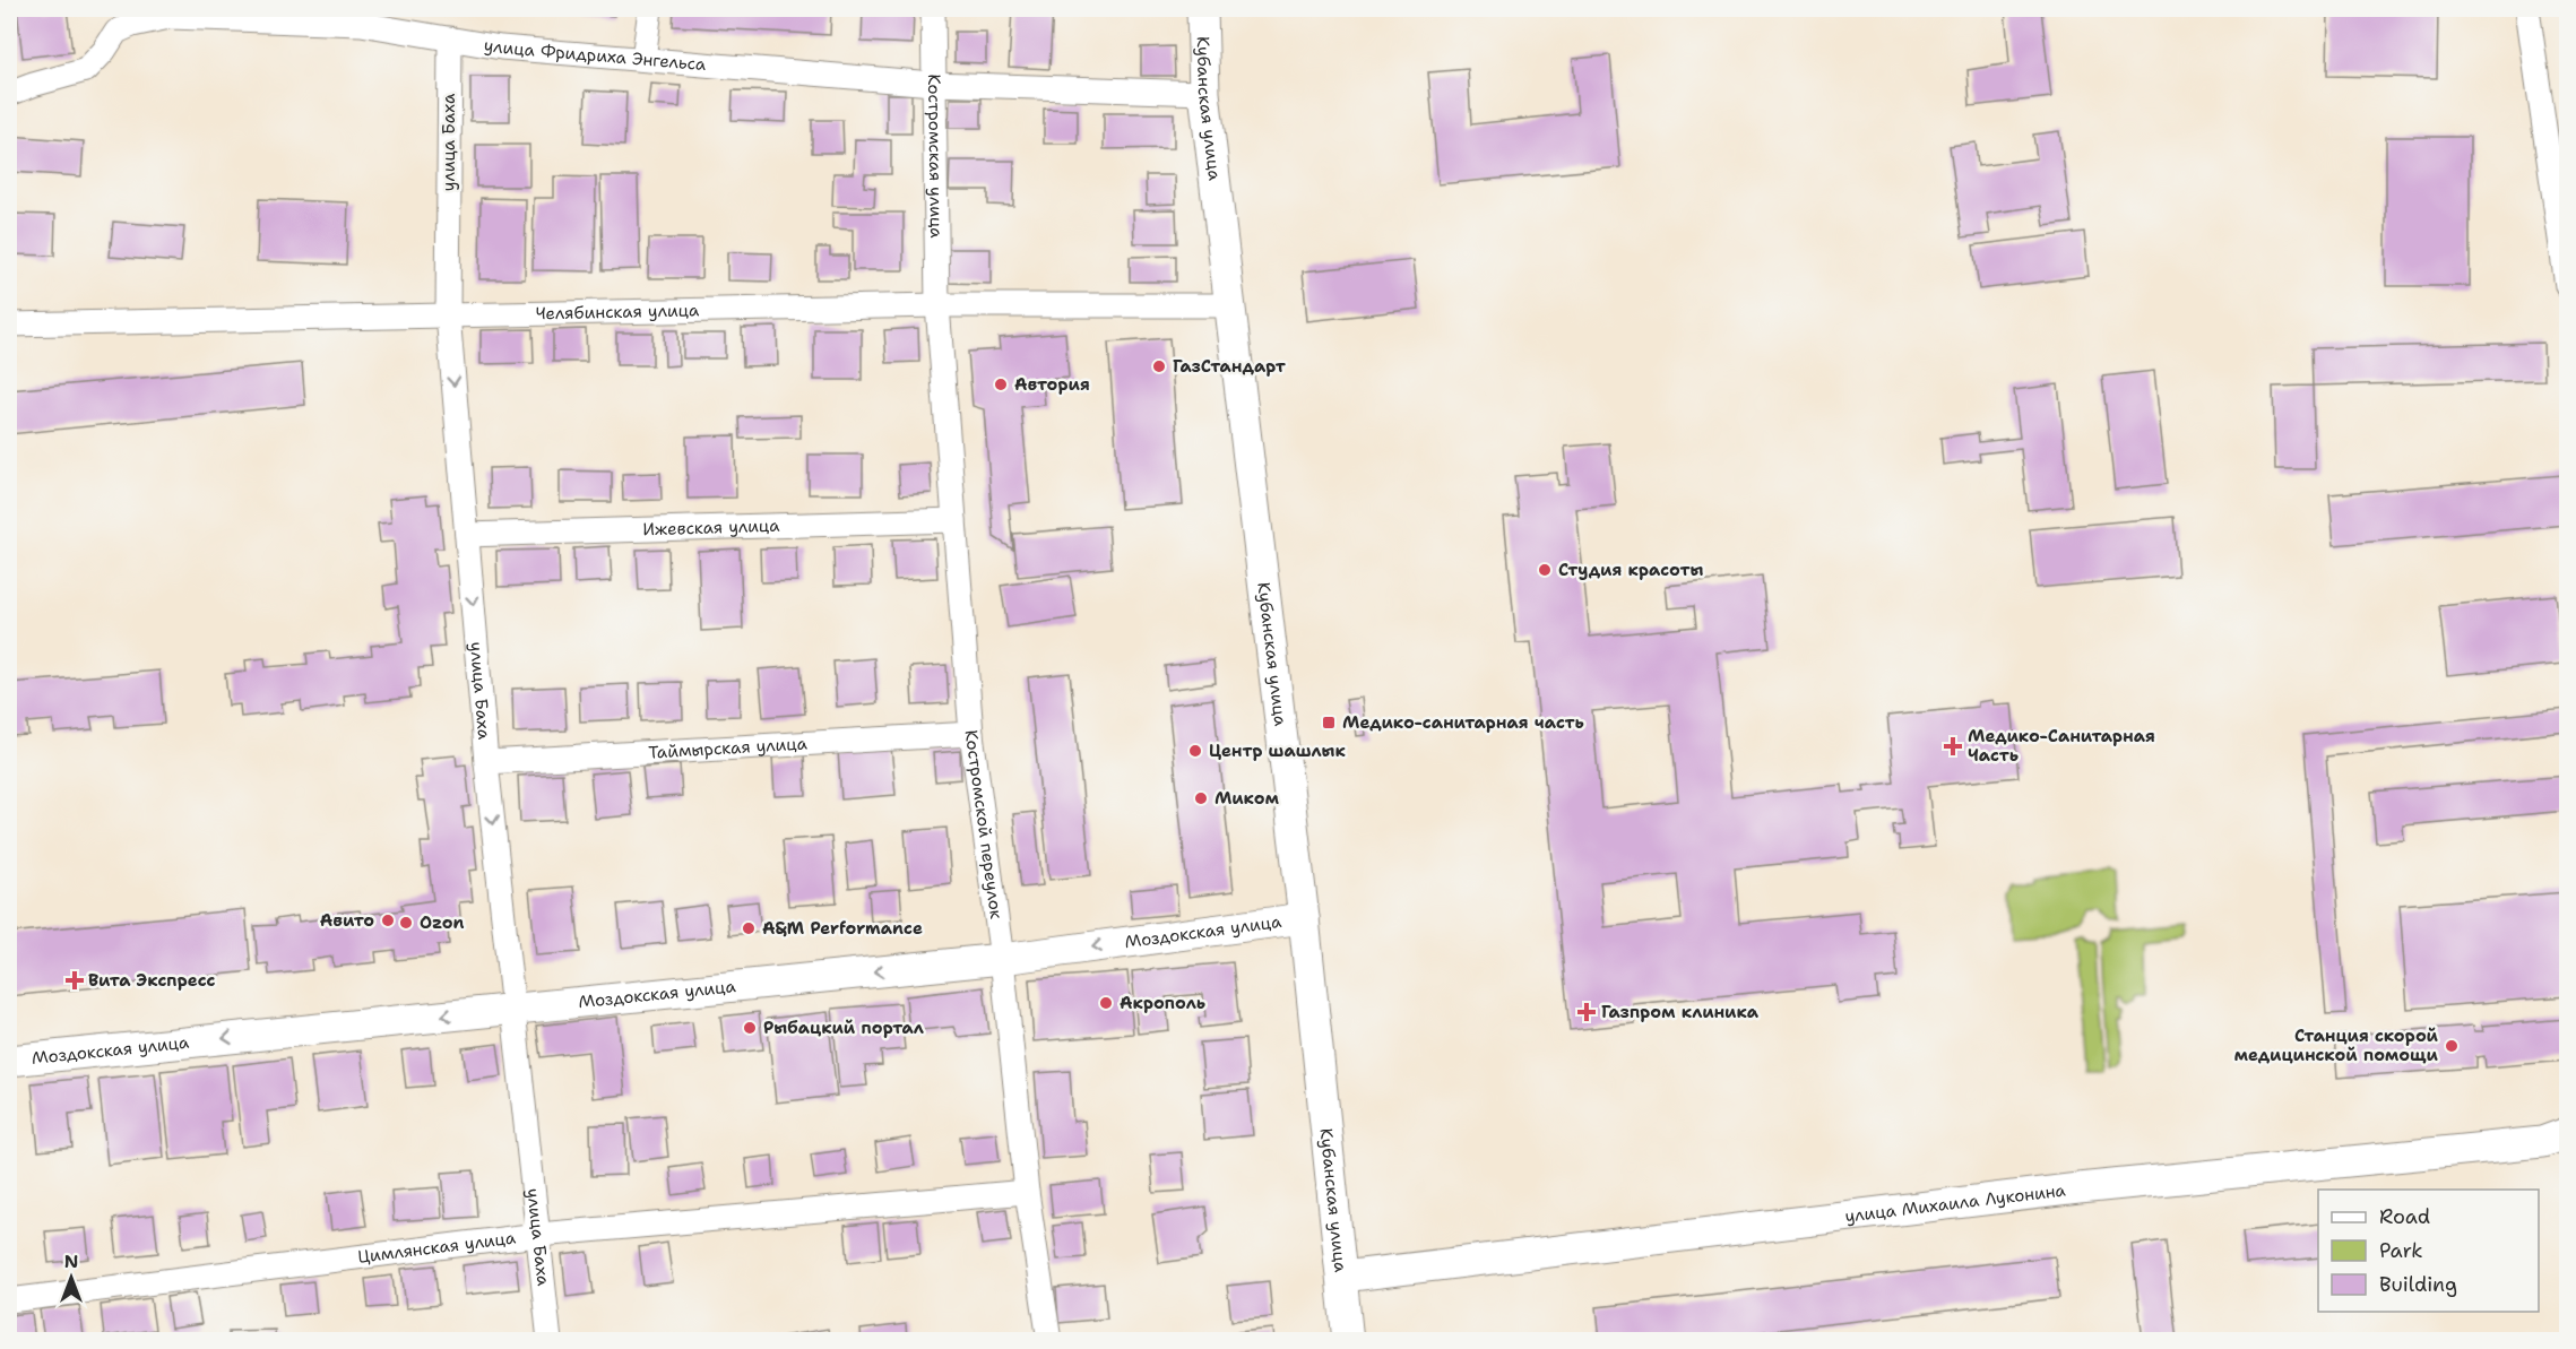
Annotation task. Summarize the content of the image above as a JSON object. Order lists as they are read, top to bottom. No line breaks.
{"streets":{"main road":["Кубанская улица","Моздокская улица","улица Михаила Луконина"],"street":["улица Фридриха Энгельса","улица Баха","Костромская улица","Челябинская улица","Ижевская улица","Таймырская улица","Костромской переулок","Цимлянская улица"]},"crossings":[["улица Фридриха Энгельса","Кубанская улица"],["улица Фридриха Энгельса","улица Баха"],["улица Фридриха Энгельса","Костромская улица"],["Кубанская улица","Челябинская улица"],["Кубанская улица","Моздокская улица"],["Кубанская улица","улица Михаила Луконина"],["улица Баха","Челябинская улица"],["улица Баха","Ижевская улица"],["улица Баха","Таймырская улица"],["улица Баха","Моздокская улица"],["улица Баха","Цимлянская улица"],["Костромская улица","Челябинская улица"],["Костромская улица","Костромской переулок"],["Челябинская улица","Костромской переулок"],["Ижевская улица","Костромской переулок"],["Таймырская улица","Костромской переулок"],["Костромской переулок","Моздокская улица"],["Костромской переулок","Цимлянская улица"]],"one_way":["улица Баха","Моздокская улица"],"places":{"other":["ГазСтандарт","Автория","Студия красоты","Центр шашлык","Миком","Авито","Ozon","A&M Performance","Акрополь","Рыбацкий портал","Станция скорой медицинской помощи"],"transit":["Медико-санитарная часть"],"health":["Медико-Санитарная Часть","Вита Экспресс","Газпром клиника"]},"legend":["Road","Park","Building"],"north":"top"}
